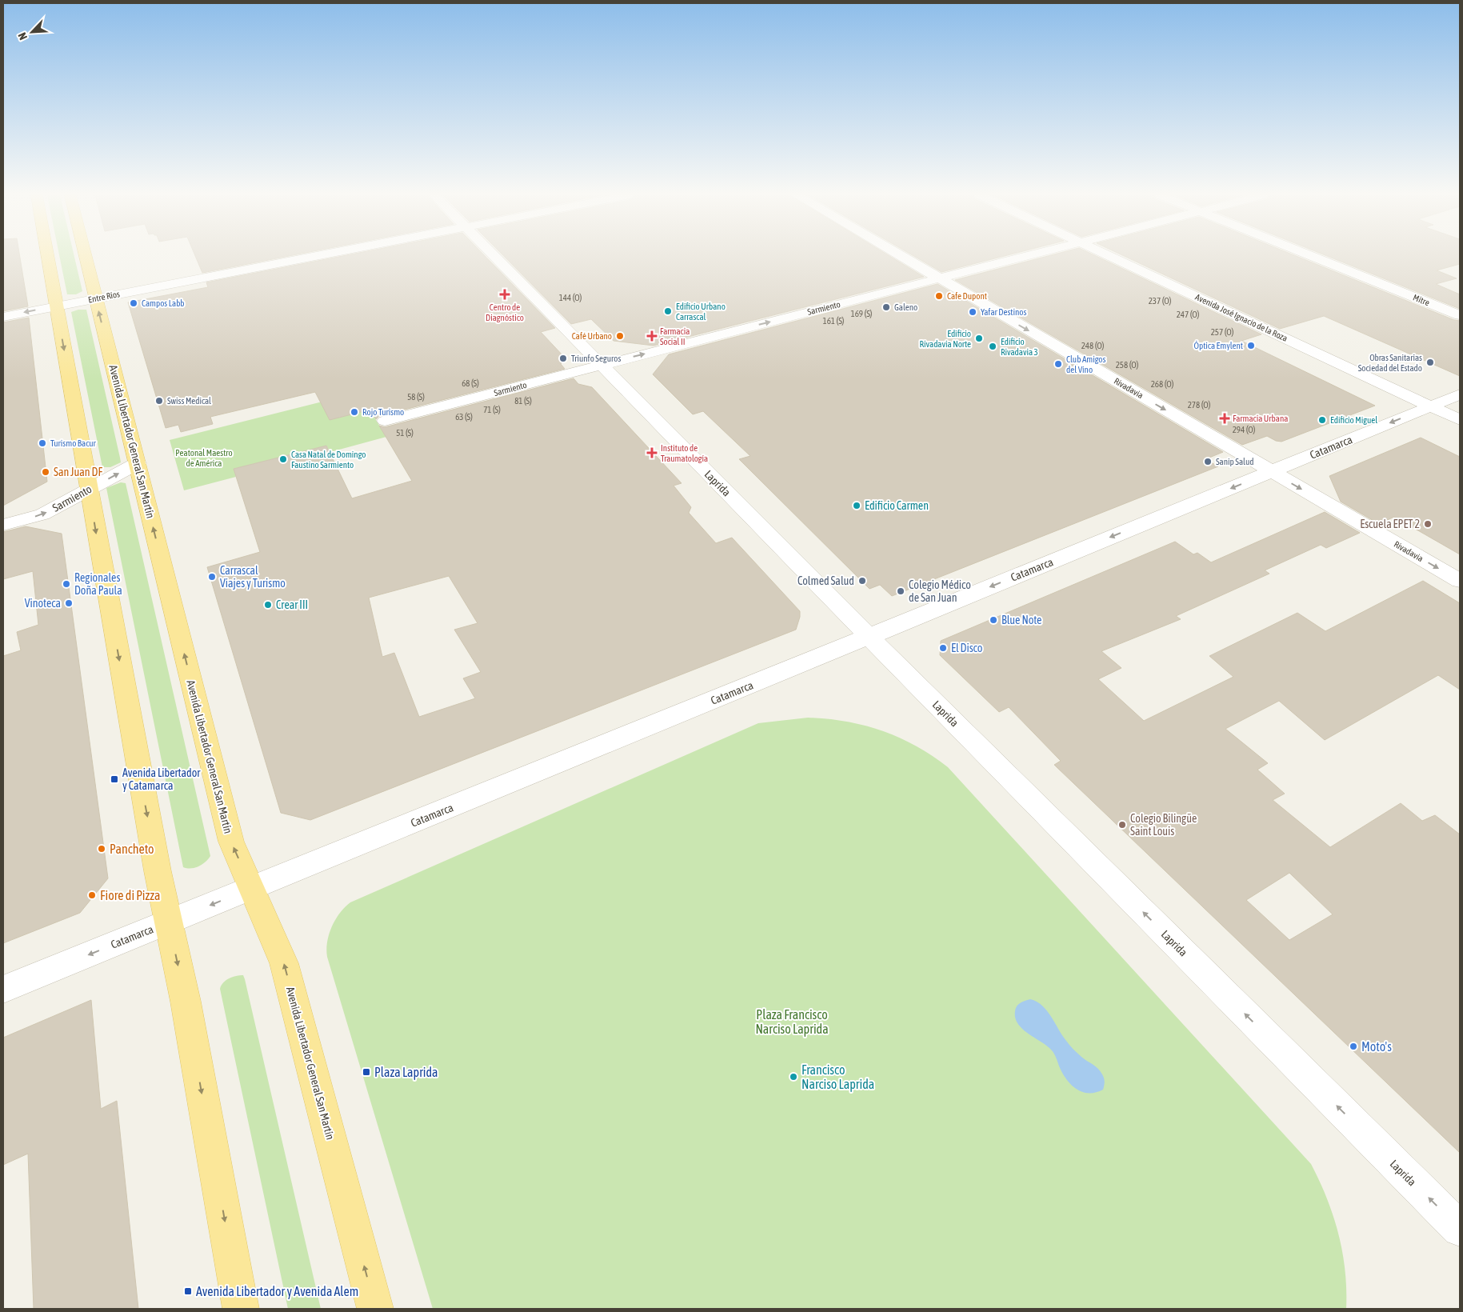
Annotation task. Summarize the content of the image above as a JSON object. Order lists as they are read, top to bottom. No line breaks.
{"streets":{"main road":["Avenida Libertador General San Martín"],"street":["Entre Ríos","Mitre","Sarmiento","Avenida José Ignacio de la Roza","Rivadavia","Catamarca","Laprida"]},"crossings":[["Entre Ríos","Avenida Libertador General San Martín"],["Sarmiento","Rivadavia"],["Sarmiento","Avenida Libertador General San Martín"],["Sarmiento","Laprida"],["Avenida José Ignacio de la Roza","Catamarca"],["Rivadavia","Catamarca"],["Avenida Libertador General San Martín","Catamarca"],["Catamarca","Laprida"]],"one_way":["Sarmiento","Rivadavia","Catamarca","Laprida"],"parks":["Peatonal Maestro de América","Plaza Francisco Narciso Laprida"],"places":{"health":["Centro de Diagnóstico","Farmacia Social II","Farmacia Urbana","Instituto de Traumatología"],"other":["Cafe Dupont","Campos Labb","Galeno","Edificio Urbano Carrascal","Yafar Destinos","Café Urbano","Edificio Rivadavia Norte","Óptica Emylent","Edificio Rivadavia 3","Triunfo Seguros","Obras Sanitarias Sociedad del Estado","Club Amigos del Vino","Swiss Medical","Rojo Turismo","Edificio Miguel","Turismo Bacur","Casa Natal de Domingo Faustino Sarmiento","Sanip Salud","San Juan DF","Edificio Carmen","Escuela EPET 2","Carrascal Viajes y Turismo","Colmed Salud","Regionales Doña Paula","Colegio Médico de San Juan","Vinoteca","Crear III","Blue Note","El Disco","Colegio Bilingüe Saint Louis","Pancheto","Fiore di Pizza","Moto's","Francisco Narciso Laprida"],"transit":["Avenida Libertador y Catamarca","Plaza Laprida","Avenida Libertador y Avenida Alem"]},"house_numbers":["144 (O)","237 (O)","169 (S)","247 (O)","161 (S)","257 (O)","248 (O)","258 (O)","68 (S)","268 (O)","58 (S)","81 (S)","278 (O)","71 (S)","63 (S)","294 (O)","51 (S)"],"north":"bottom left"}
